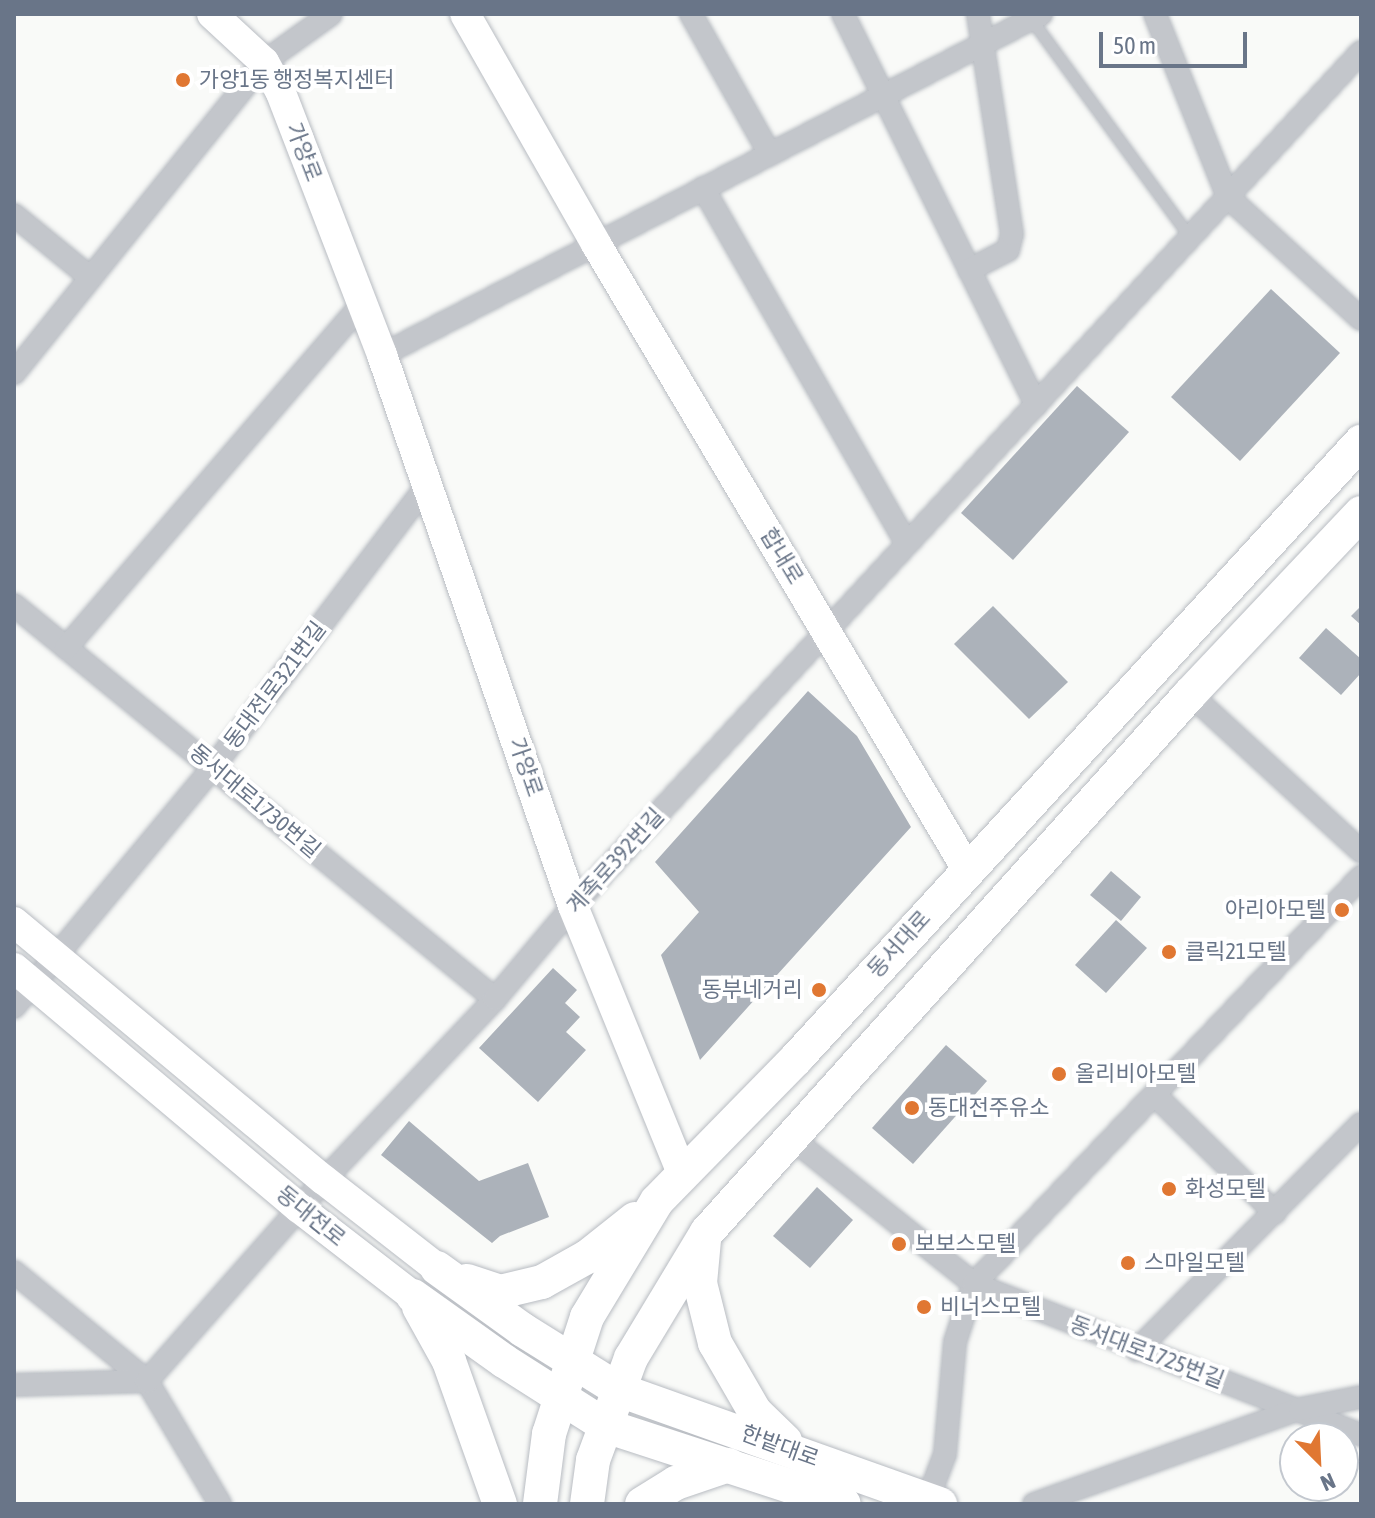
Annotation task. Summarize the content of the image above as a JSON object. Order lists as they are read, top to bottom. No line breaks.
{"streets":{"main road":["동서대로","동대전로","한밭대로"],"street":["가양로","합내로","동대전로321번길","동서대로1730번길","계족로392번길","동서대로1725번길"]},"crossings":[["가양로","동대전로321번길"],["가양로","계족로392번길"],["가양로","동서대로"],["합내로","계족로392번길"],["합내로","동서대로"],["동대전로321번길","동서대로1730번길"],["동대전로321번길","동대전로"],["동서대로1730번길","계족로392번길"],["계족로392번길","동대전로"],["동서대로","동대전로"],["동대전로","한밭대로"]],"places":["가양1동 행정복지센터","아리아모텔","클릭21모텔","동부네거리","올리비아모텔","동대전주유소","화성모텔","보보스모텔","스마일모텔","비너스모텔"],"scale_bar":"50 m","north":"bottom right"}
